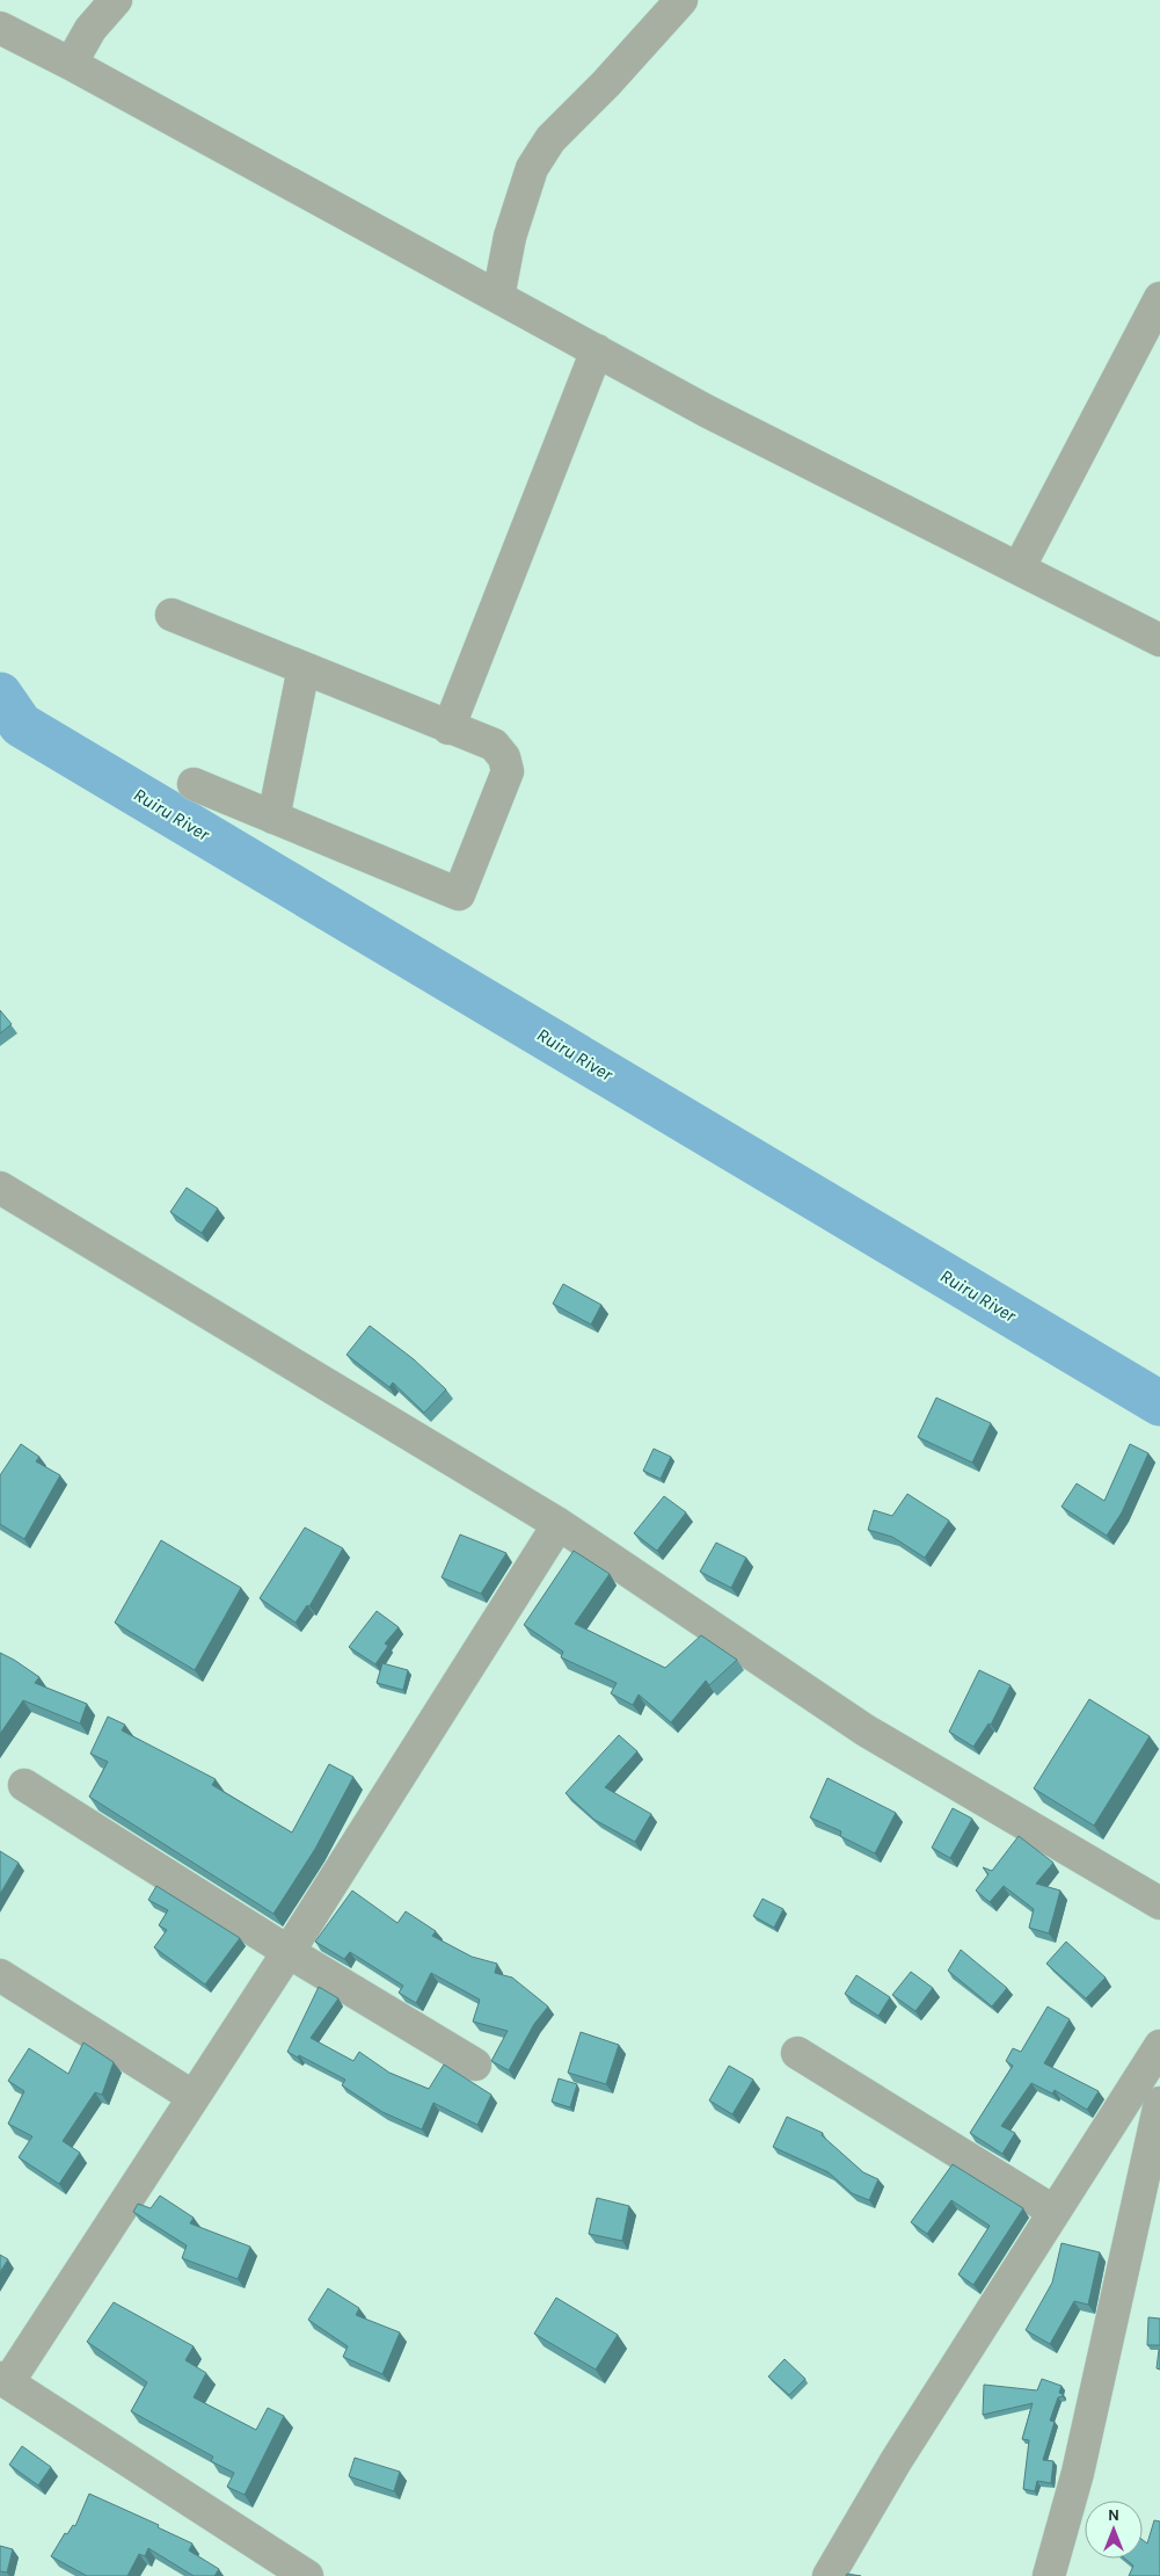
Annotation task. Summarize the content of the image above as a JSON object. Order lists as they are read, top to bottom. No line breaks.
{"water":["Ruiru River"],"north":"top"}
